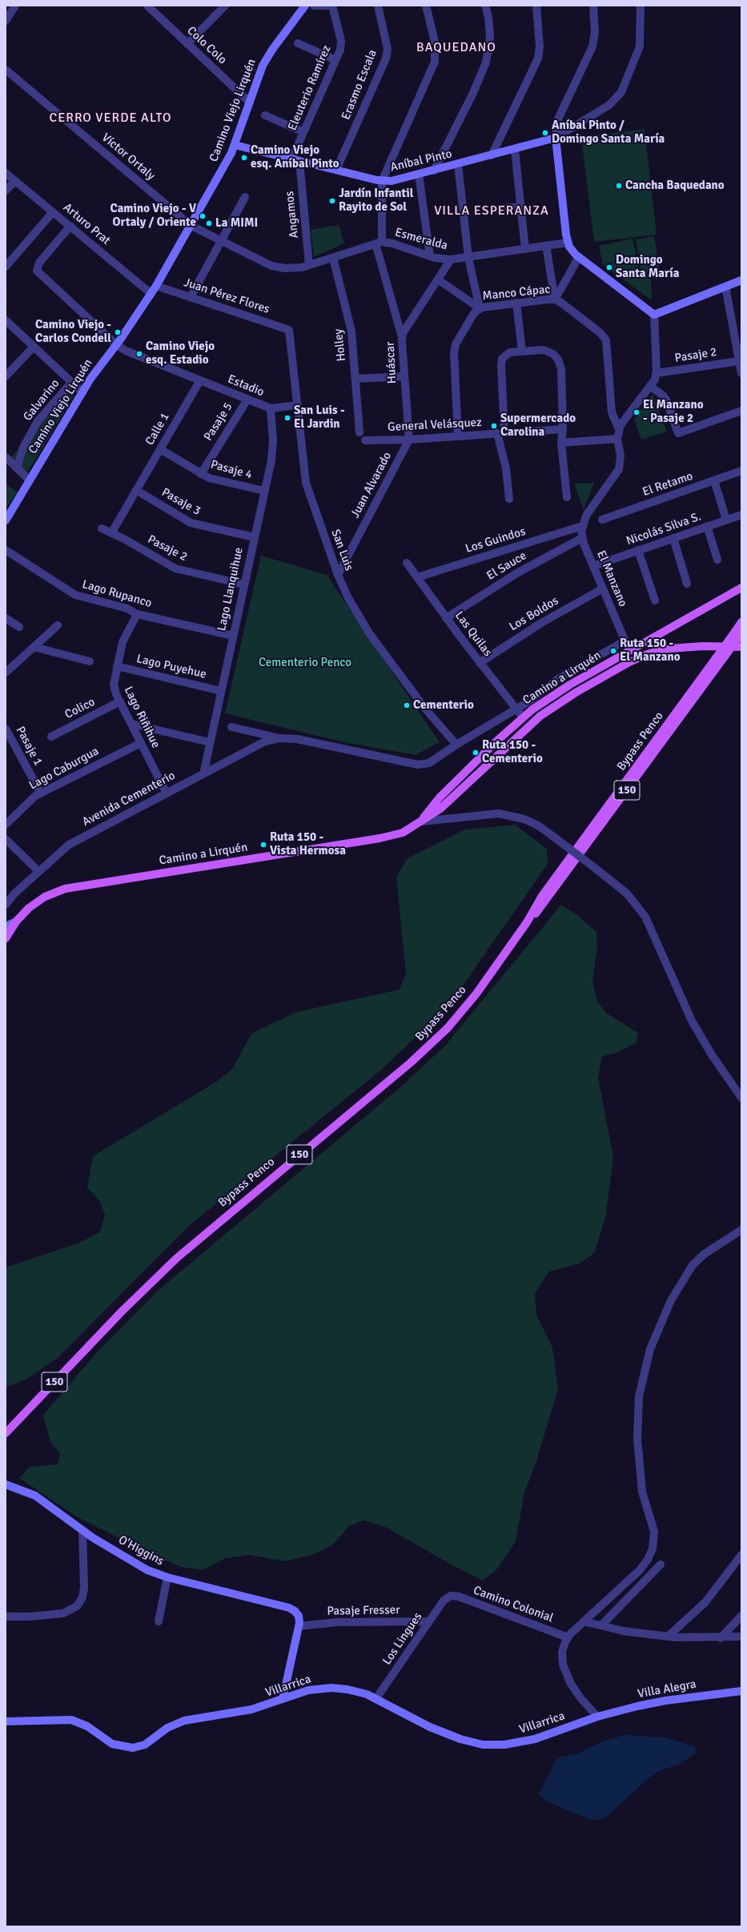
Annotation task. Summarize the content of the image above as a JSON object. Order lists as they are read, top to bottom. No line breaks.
{"streets":{"main road":["Camino a Lirquén","Bypass Penco","150"],"street":["Colo Colo","Erasmo Escala","Eleuterio Ramírez","Camino Viejo Lirquén","Víctor Ortaly","Aníbal Pinto","Angamos","Arturo Prat","Esmeralda","Manco Cápac","Juan Pérez Flores","Holley","Pasaje 2","Huáscar","Estadio","Galvarino","Pasaje 5","General Velásquez","Calle 1","Pasaje 4","El Retamo","Juan Alvarado","Pasaje 3","Nicolás Silva S.","Los Guindos","San Luis","El Sauce","El Manzano","Lago Llanquihue","Lago Rupanco","Los Boldos","Las Quilas","Lago Puyehue","Colico","Lago Riñihue","Pasaje 1","Lago Caburgua","Avenida Cementerio","O'Higgins","Camino Colonial","Pasaje Fresser","Los Lingues","Villarrica","Villa Alegra"]},"crossings":[["Colo Colo","Camino Viejo Lirquén"],["Erasmo Escala","Aníbal Pinto"],["Eleuterio Ramírez","Aníbal Pinto"],["Eleuterio Ramírez","Angamos"],["Camino Viejo Lirquén","Víctor Ortaly"],["Camino Viejo Lirquén","Aníbal Pinto"],["Camino Viejo Lirquén","Arturo Prat"],["Camino Viejo Lirquén","Juan Pérez Flores"],["Camino Viejo Lirquén","Estadio"],["Víctor Ortaly","Angamos"],["Aníbal Pinto","Angamos"],["Arturo Prat","Estadio"],["Esmeralda","Huáscar"],["Manco Cápac","General Velásquez"],["Juan Pérez Flores","San Luis"],["Pasaje 2","Lago Llanquihue"],["Huáscar","General Velásquez"],["Huáscar","Juan Alvarado"],["Estadio","Pasaje 5"],["Estadio","Calle 1"],["Estadio","San Luis"],["Estadio","Lago Llanquihue"],["Pasaje 5","Pasaje 4"],["General Velásquez","Juan Alvarado"],["Calle 1","Pasaje 4"],["Calle 1","Pasaje 3"],["Pasaje 4","Lago Llanquihue"],["Juan Alvarado","San Luis"],["Pasaje 3","Lago Llanquihue"],["Nicolás Silva S.","El Manzano"],["Los Guindos","El Manzano"],["Los Guindos","Las Quilas"],["San Luis","Avenida Cementerio"],["El Sauce","El Manzano"],["El Sauce","Las Quilas"],["El Manzano","Los Boldos"],["El Manzano","Camino a Lirquén"],["Lago Llanquihue","Lago Rupanco"],["Lago Llanquihue","Lago Puyehue"],["Lago Llanquihue","Avenida Cementerio"],["Lago Rupanco","Lago Riñihue"],["Los Boldos","Las Quilas"],["Las Quilas","Camino a Lirquén"],["Las Quilas","Avenida Cementerio"],["Lago Puyehue","Lago Riñihue"],["Colico","Lago Riñihue"],["Lago Riñihue","Lago Caburgua"],["Lago Riñihue","Avenida Cementerio"],["Pasaje 1","Lago Caburgua"],["O'Higgins","Pasaje Fresser"],["Camino Colonial","Los Lingues"],["Pasaje Fresser","Los Lingues"],["Los Lingues","Villarrica"],["Villarrica","Villa Alegra"]],"districts":["BAQUEDANO","CERRO VERDE ALTO","VILLA ESPERANZA"],"parks":["Cementerio Penco"],"places":["Aníbal Pinto / Domingo Santa María","Camino Viejo esq. Aníbal Pinto","Cancha Baquedano","Jardín Infantil Rayito de Sol","Camino Viejo - V Ortaly / Oriente","La MIMI","Domingo Santa María","Camino Viejo - Carlos Condell","Camino Viejo esq. Estadio","El Manzano - Pasaje 2","San Luis - El Jardin","Supermercado Carolina","Ruta 150 - El Manzano","Cementerio","Ruta 150 - Cementerio","Ruta 150 - Vista Hermosa"]}
